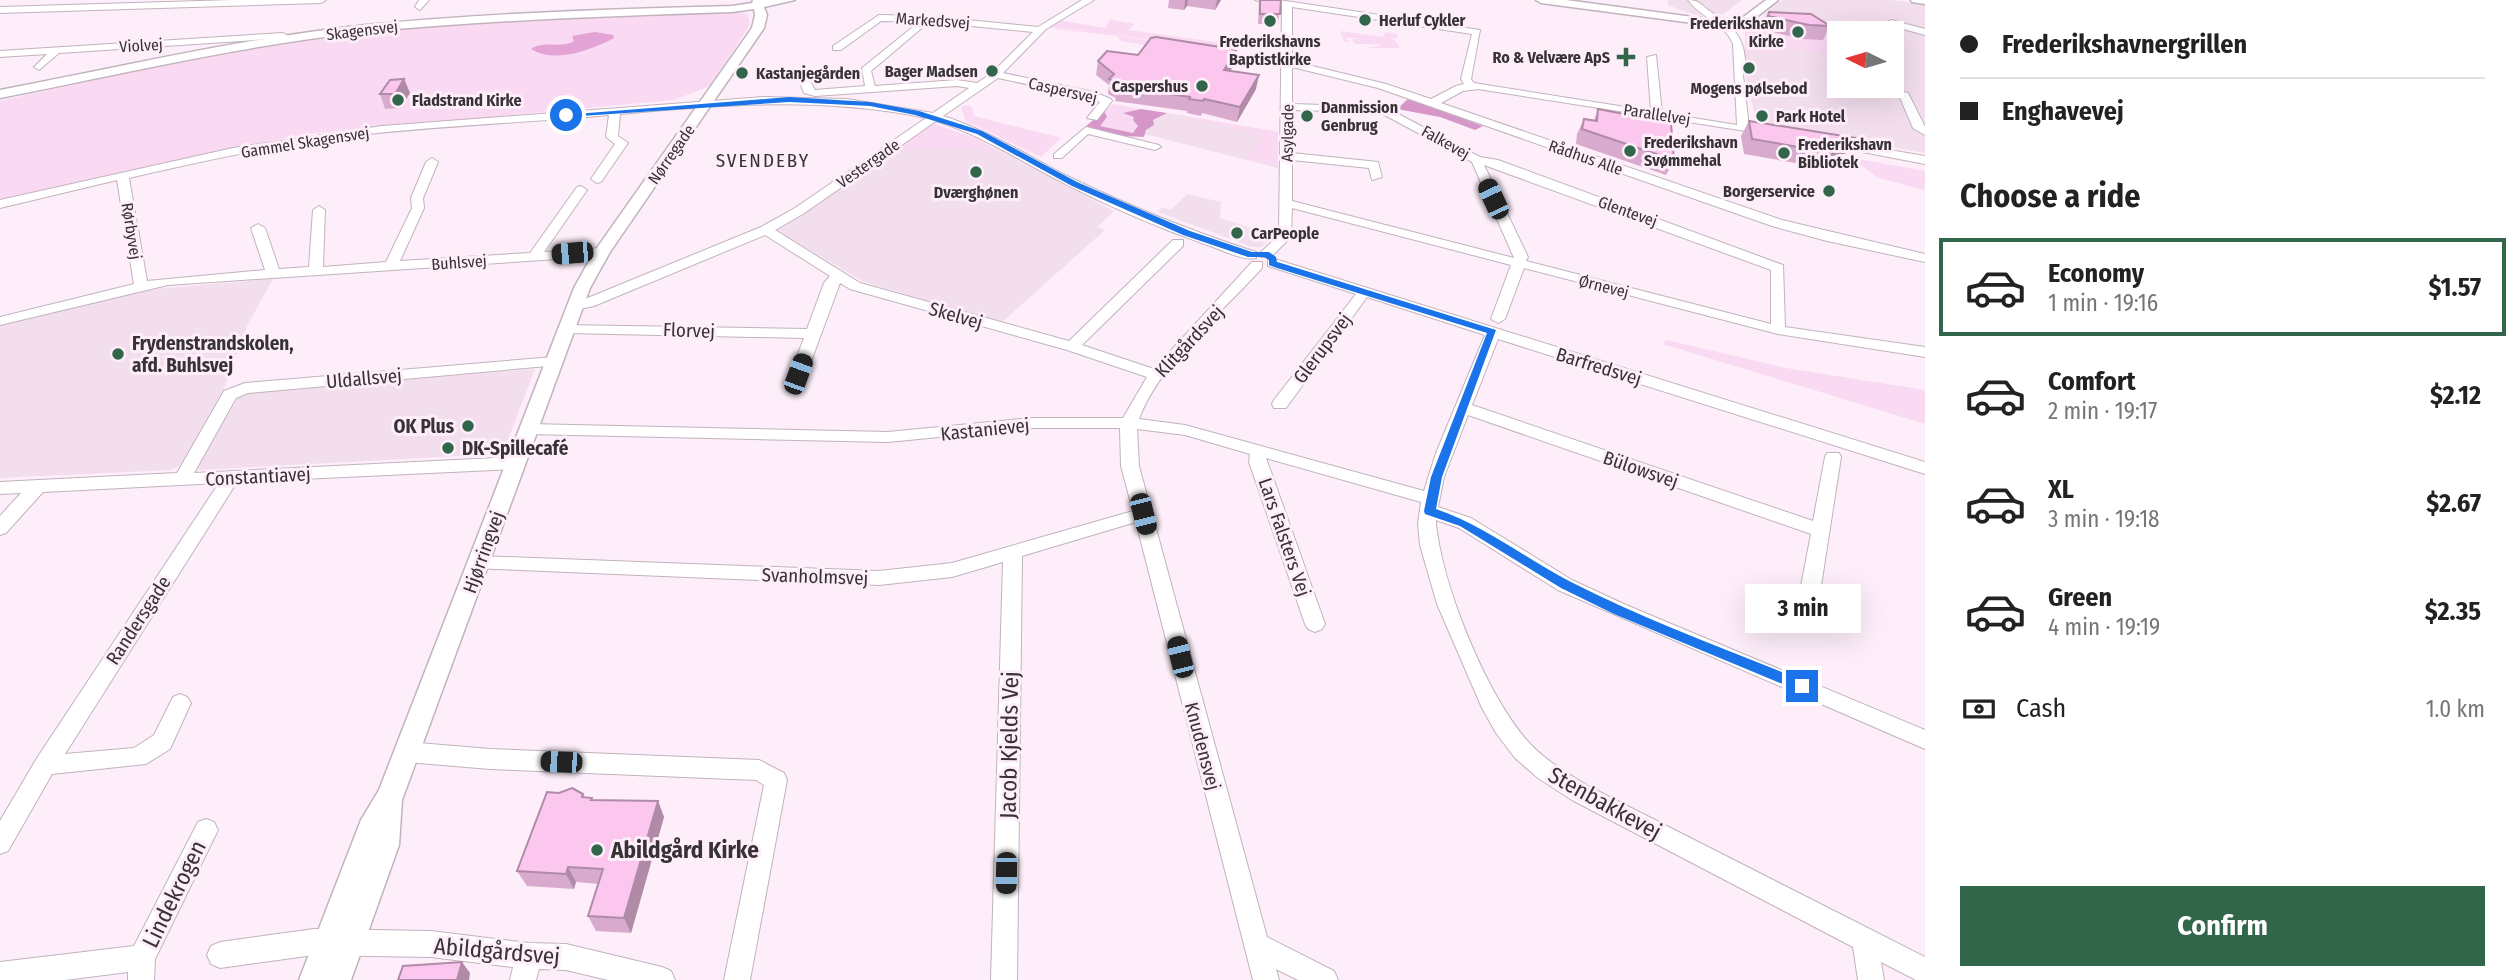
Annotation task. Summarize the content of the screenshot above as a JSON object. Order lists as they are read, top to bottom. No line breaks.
{"streets":{"main road":["Skagensvej","Nørregade","Hjørringvej"],"street":["Markedsvej","Violvej","Caspersvej","Parallelvej","Asylgade","Gammel Skagensvej","Falkevej","Rådhus Alle","Vestergade","Glentevej","Rørbyvej","Buhlsvej","Ørnevej","Skelvej","Florvej","Klitgårdsvej","Glerupsvej","Barfredsvej","Uldallsvej","Kastanievej","Bülowsvej","Constantiavej","Lars Falsters Vej","Svanholmsvej","Randersgade","Jacob Kjelds Vej","Knudensvej","Stenbakkevej","Lindekrogen","Abildgårdsvej"]},"crossings":[["Markedsvej","Vestergade"],["Skagensvej","Nørregade"],["Caspersvej","Vestergade"],["Asylgade","Falkevej"],["Asylgade","Rådhus Alle"],["Asylgade","Ørnevej"],["Asylgade","Klitgårdsvej"],["Asylgade","Barfredsvej"],["Gammel Skagensvej","Nørregade"],["Gammel Skagensvej","Rørbyvej"],["Gammel Skagensvej","Barfredsvej"],["Falkevej","Glentevej"],["Falkevej","Ørnevej"],["Nørregade","Vestergade"],["Nørregade","Buhlsvej"],["Nørregade","Barfredsvej"],["Nørregade","Hjørringvej"],["Vestergade","Skelvej"],["Vestergade","Barfredsvej"],["Vestergade","Hjørringvej"],["Glentevej","Ørnevej"],["Rørbyvej","Buhlsvej"],["Skelvej","Klitgårdsvej"],["Florvej","Hjørringvej"],["Klitgårdsvej","Barfredsvej"],["Klitgårdsvej","Kastanievej"],["Klitgårdsvej","Knudensvej"],["Glerupsvej","Barfredsvej"],["Barfredsvej","Stenbakkevej"],["Uldallsvej","Constantiavej"],["Uldallsvej","Hjørringvej"],["Kastanievej","Lars Falsters Vej"],["Kastanievej","Hjørringvej"],["Kastanievej","Knudensvej"],["Kastanievej","Stenbakkevej"],["Bülowsvej","Stenbakkevej"],["Constantiavej","Hjørringvej"],["Constantiavej","Randersgade"],["Hjørringvej","Svanholmsvej"],["Hjørringvej","Abildgårdsvej"],["Svanholmsvej","Jacob Kjelds Vej"],["Svanholmsvej","Knudensvej"]],"districts":["SVENDEBY"],"places":{"other":["Herluf Cykler","Frederikshavns Baptistkirke","Frederikshavn Kirke","Mogens pølsebod","Bager Madsen","Kastanjegården","Caspershus","Fladstrand Kirke","Danmission Genbrug","Park Hotel","Frederikshavn Svømmehal","Frederikshavn Bibliotek","Dværghønen","Borgerservice","CarPeople","Frydenstrandskolen, afd. Buhlsvej","OK Plus","DK-Spillecafé","Abildgård Kirke"],"health":["Ro & Velvære ApS"]},"north":"left","page":{"banner":["Frederikshavnergrillen","Enghavevej"],"heading":"Choose a ride","list":[{"name":"Economy","note":"1 min · 19:16","value":"$1.57"},{"name":"Comfort","note":"2 min · 19:17","value":"$2.12"},{"name":"XL","note":"3 min · 19:18","value":"$2.67"},{"name":"Green","note":"4 min · 19:19","value":"$2.35"}],"bubble":"3 min","pay":["Cash","1.0 km"],"buttons":"Confirm"}}
